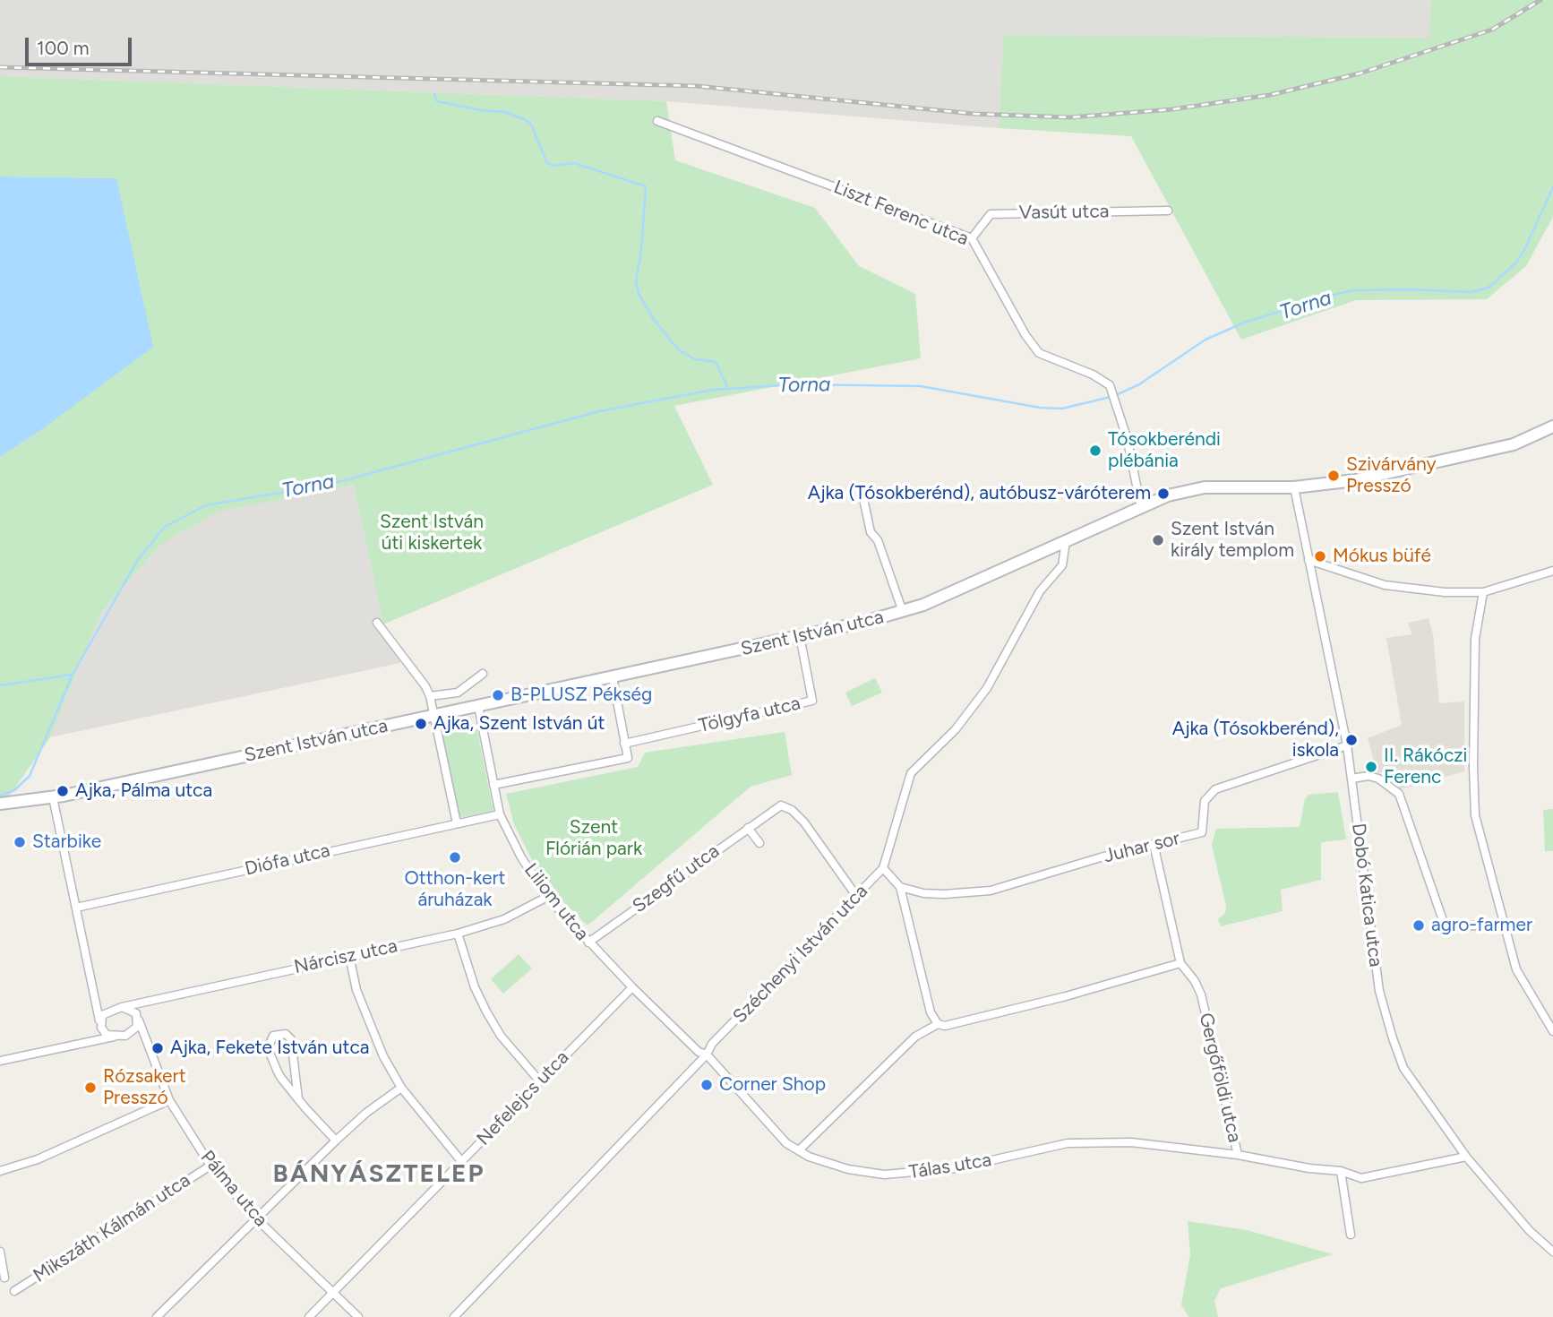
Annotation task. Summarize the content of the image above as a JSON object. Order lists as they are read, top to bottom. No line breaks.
{"streets":{"main road":["Szent István utca"],"street":["Vasút utca","Liszt Ferenc utca","Tölgyfa utca","Juhar sor","Diófa utca","Szegfű utca","Dobó Katica utca","Liliom utca","Széchenyi István utca","Nárcisz utca","Gergőföldi utca","Nefelejcs utca","Tálas utca","Pálma utca","Mikszáth Kálmán utca"]},"crossings":[["Vasút utca","Liszt Ferenc utca"],["Liszt Ferenc utca","Szent István utca"],["Szent István utca","Tölgyfa utca"],["Szent István utca","Dobó Katica utca"],["Szent István utca","Liliom utca"],["Szent István utca","Széchenyi István utca"],["Juhar sor","Dobó Katica utca"],["Juhar sor","Gergőföldi utca"],["Diófa utca","Liliom utca"],["Szegfű utca","Liliom utca"],["Szegfű utca","Széchenyi István utca"],["Dobó Katica utca","Gergőföldi utca"],["Liliom utca","Széchenyi István utca"],["Liliom utca","Nárcisz utca"],["Liliom utca","Nefelejcs utca"],["Liliom utca","Tálas utca"],["Széchenyi István utca","Tálas utca"],["Nárcisz utca","Pálma utca"],["Gergőföldi utca","Tálas utca"],["Nefelejcs utca","Pálma utca"],["Pálma utca","Mikszáth Kálmán utca"]],"districts":["BÁNYÁSZTELEP"],"water":["Torna"],"parks":["Szent István úti kiskertek","Szent Flórián park"],"places":["Tósokberéndi plébánia","Szivárvány Presszó","Ajka (Tósokberénd), autóbusz-váróterem","Szent István király templom","Mókus büfé","B-PLUSZ Pékség","Ajka, Szent István út","Ajka (Tósokberénd), iskola","II. Rákóczi Ferenc","Ajka, Pálma utca","Starbike","Otthon-kert áruházak","agro-farmer","Ajka, Fekete István utca","Corner Shop","Rózsakert Presszó"],"scale_bar":"100 m"}
